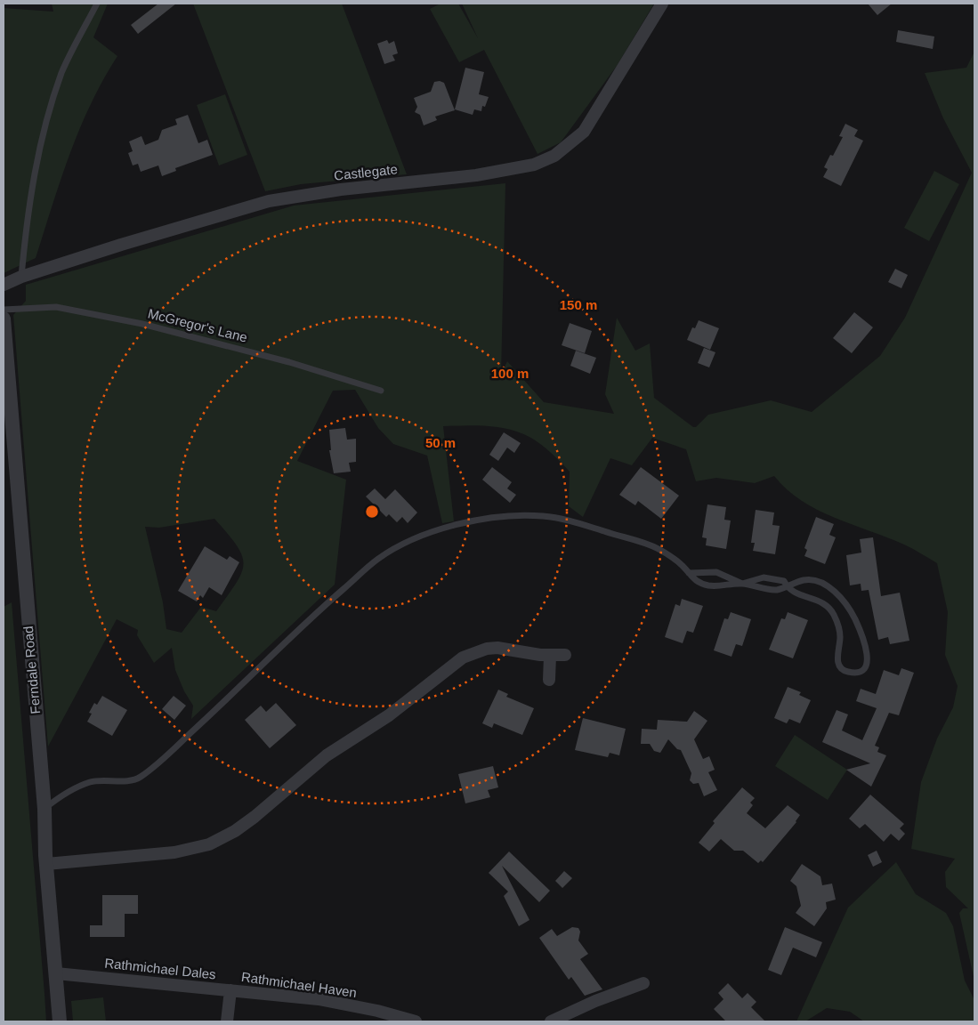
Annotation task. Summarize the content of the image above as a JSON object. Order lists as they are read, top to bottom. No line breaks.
{"streets":{"street":["Castlegate","Ferndale Road","Rathmichael Dales","Rathmichael Haven"],"lane":["McGregor's Lane"]},"crossings":[["Ferndale Road","Rathmichael Dales"],["Rathmichael Dales","Rathmichael Haven"]],"rings":["150 m","100 m","50 m"]}
